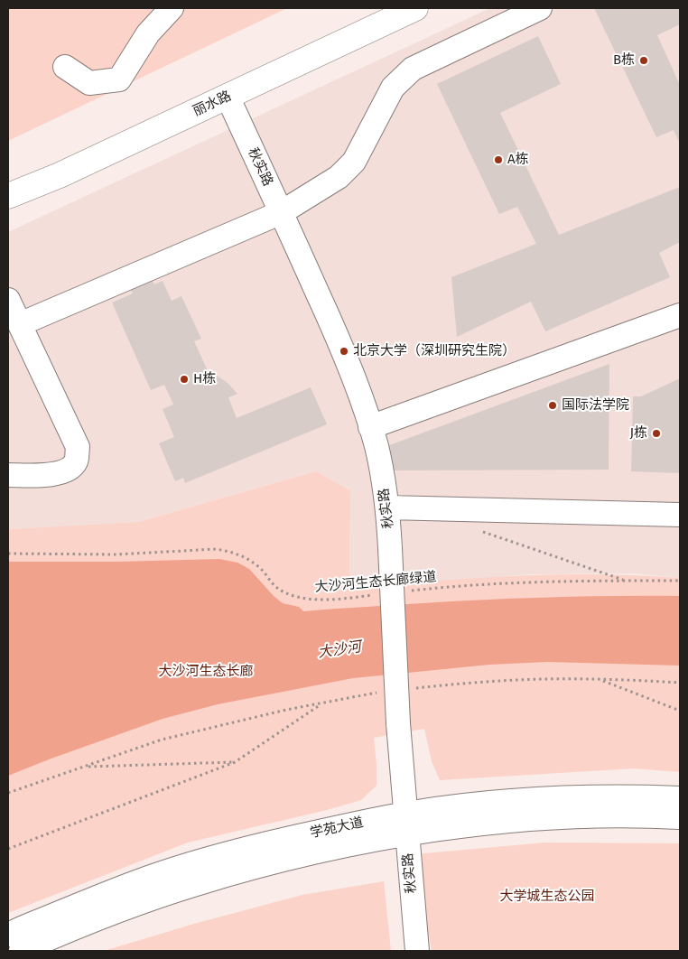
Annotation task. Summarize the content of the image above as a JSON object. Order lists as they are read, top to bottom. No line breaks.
{"streets":{"main road":["丽水路"],"street":["秋实路","学苑大道"],"path":["大沙河生态长廊绿道"]},"crossings":[["丽水路","秋实路"],["秋实路","学苑大道"]],"water":["大沙河"],"parks":["大沙河生态长廊","大学城生态公园"],"places":["B栋","A栋","北京大学（深圳研究生院）","H栋","国际法学院","J栋"]}
